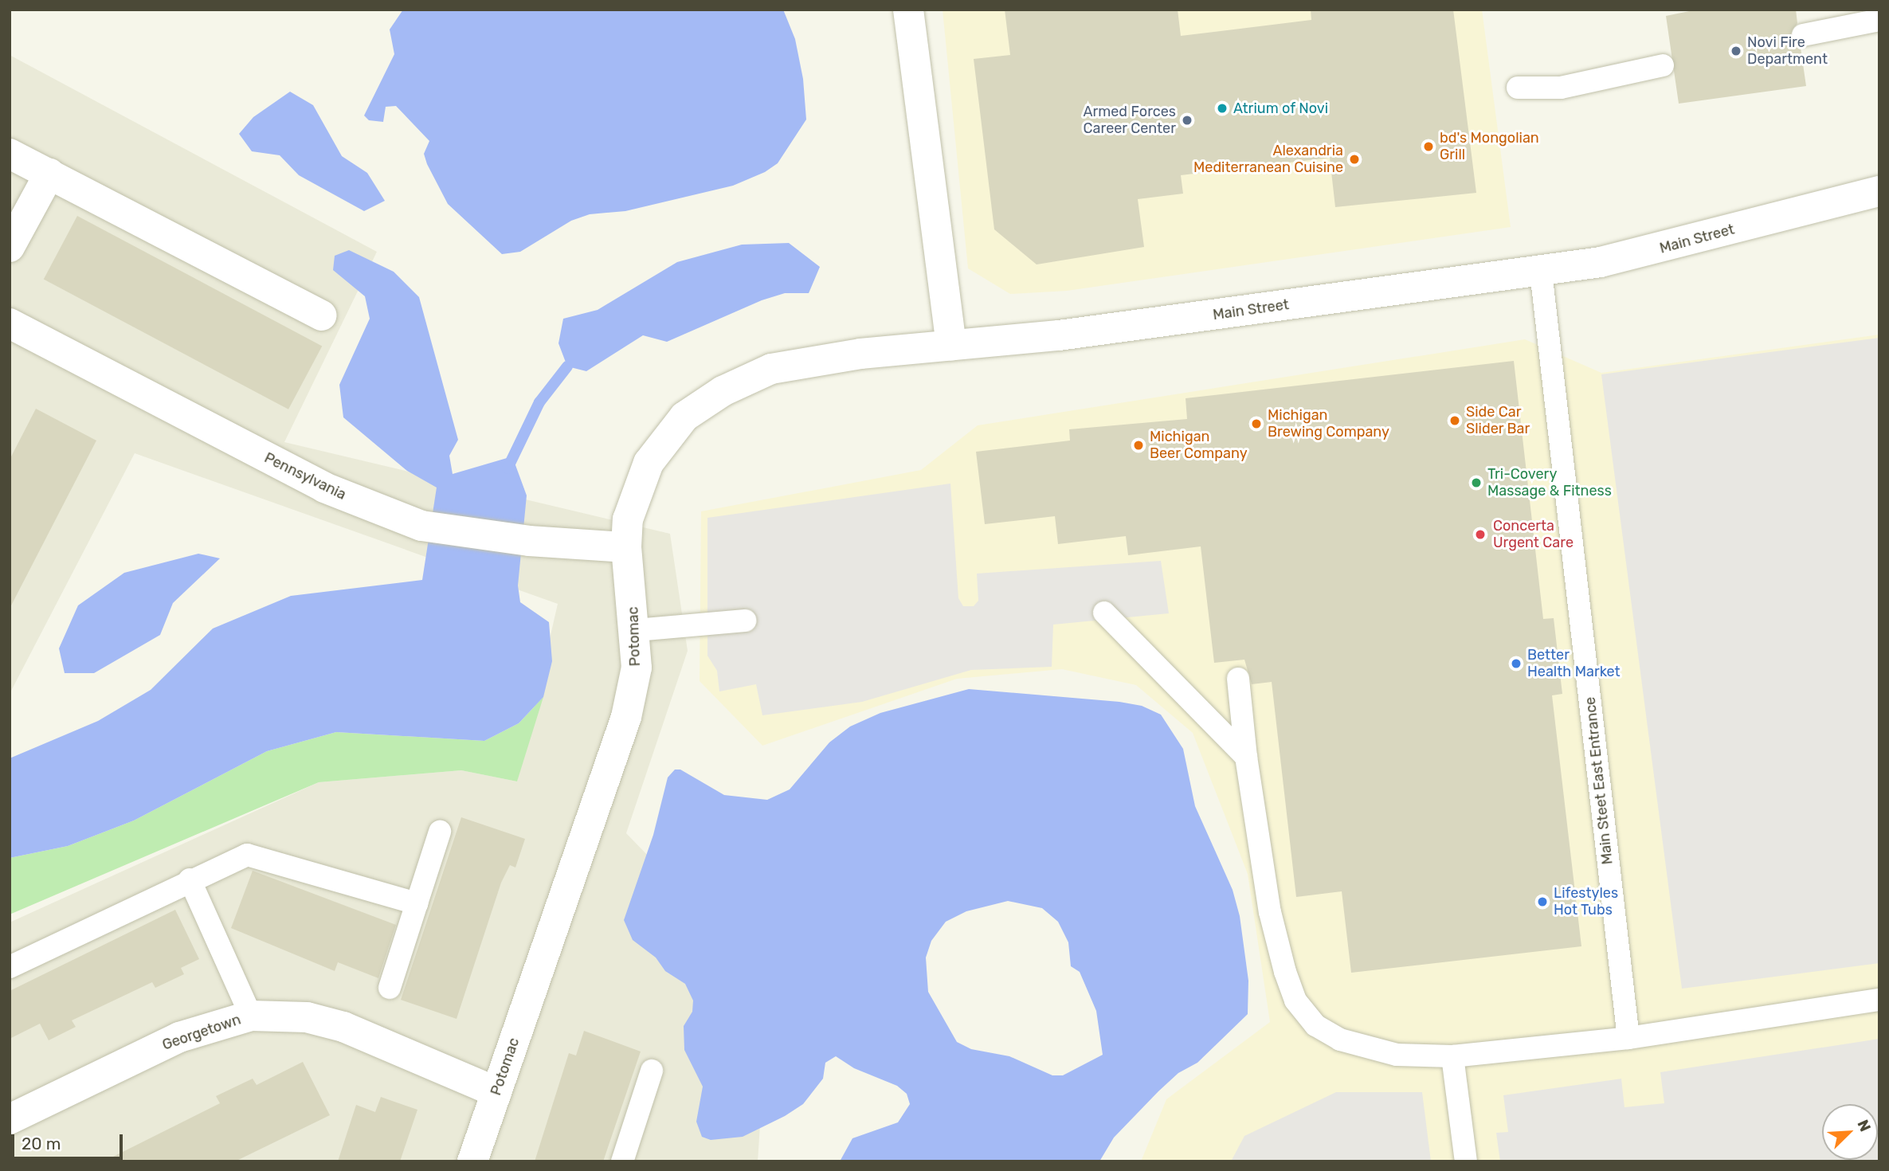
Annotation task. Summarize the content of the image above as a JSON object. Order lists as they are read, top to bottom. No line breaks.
{"streets":{"street":["Main Street","Pennsylvania","Potomac","Georgetown"],"lane":["Main Steet East Entrance"]},"crossings":[["Main Street","Potomac"],["Main Street","Main Steet East Entrance"],["Pennsylvania","Potomac"],["Potomac","Georgetown"]],"places":["Novi Fire Department","Atrium of Novi","Armed Forces Career Center","bd's Mongolian Grill","Alexandria Mediterranean Cuisine","Side Car Slider Bar","Michigan Brewing Company","Michigan Beer Company","Tri-Covery Massage & Fitness","Concerta Urgent Care","Better Health Market","Lifestyles Hot Tubs"],"scale_bar":"20 m","north":"top right"}
